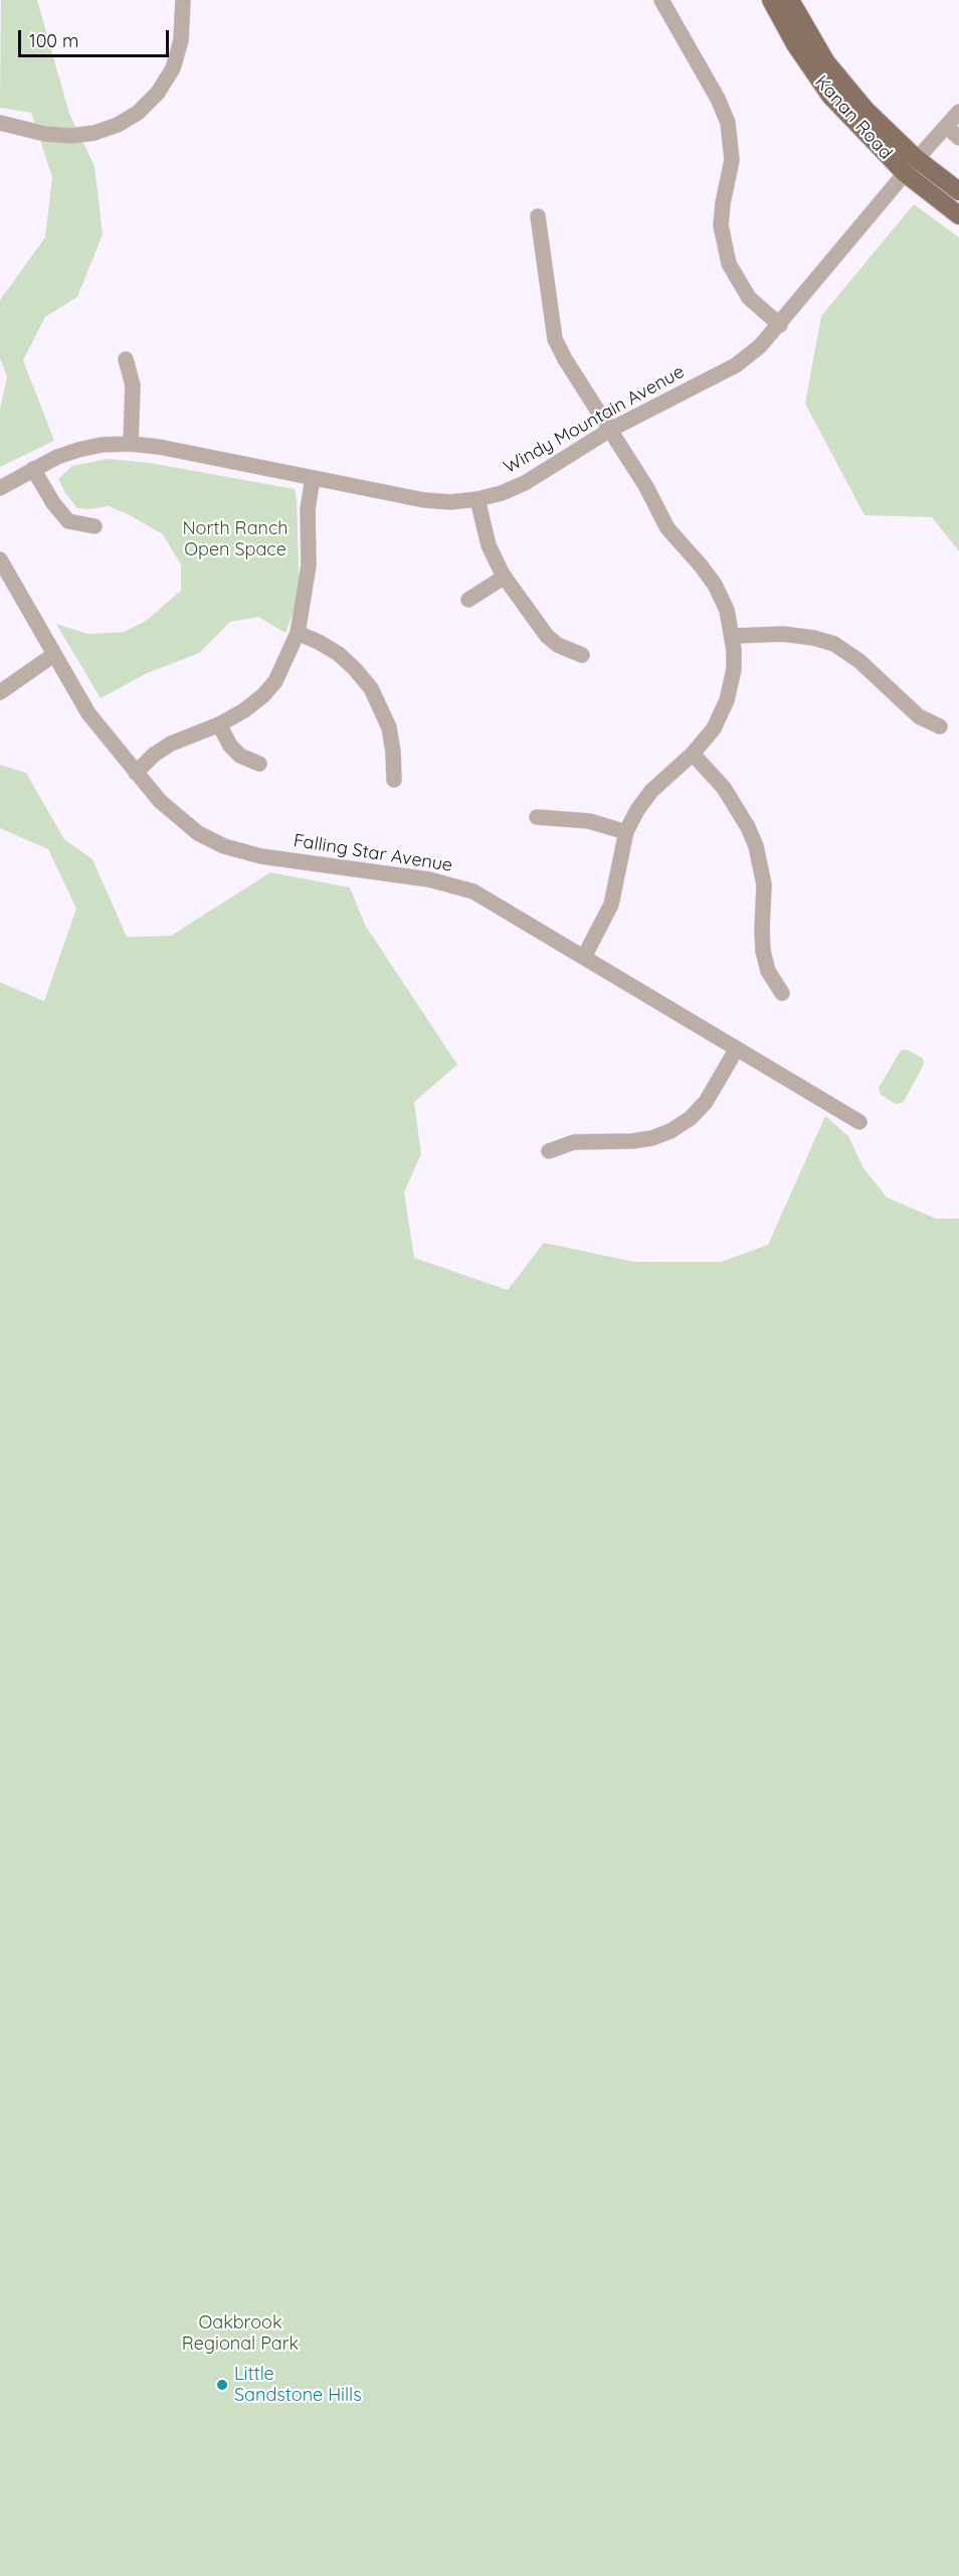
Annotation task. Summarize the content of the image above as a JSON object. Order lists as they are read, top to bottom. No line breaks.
{"streets":{"main road":["Kanan Road"],"street":["Windy Mountain Avenue","Falling Star Avenue"]},"crossings":[["Kanan Road","Windy Mountain Avenue"]],"parks":["North Ranch Open Space","Oakbrook Regional Park"],"places":["Little Sandstone Hills"],"scale_bar":"100 m"}
